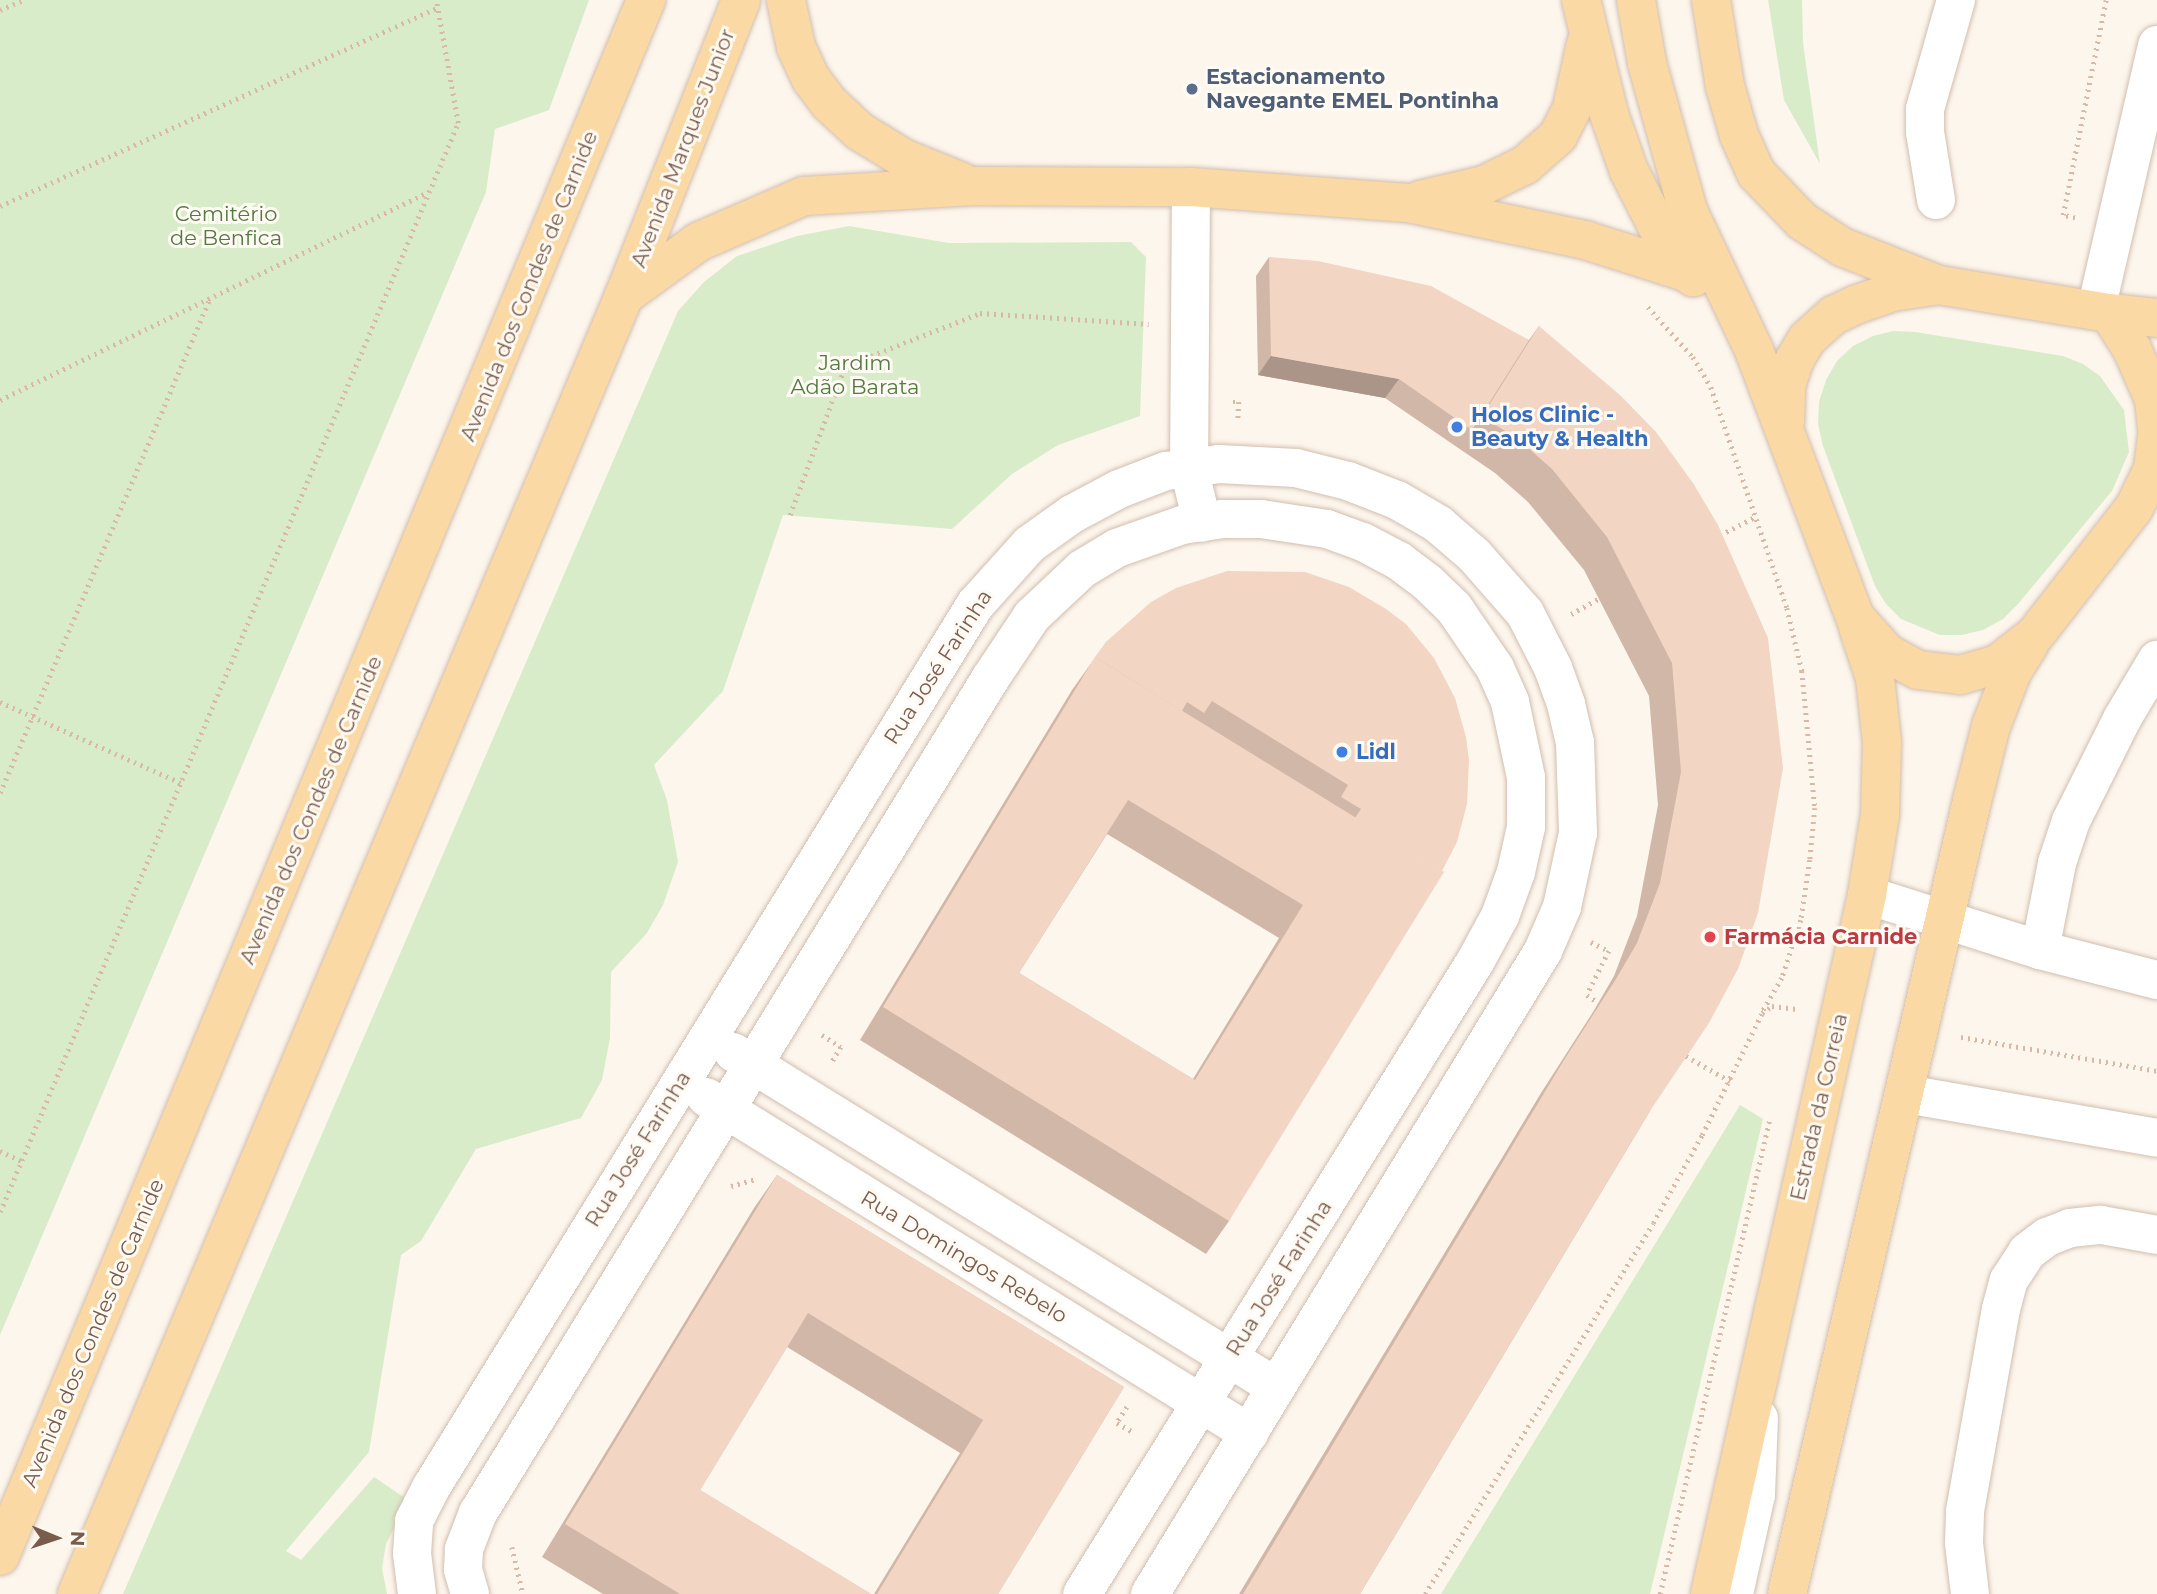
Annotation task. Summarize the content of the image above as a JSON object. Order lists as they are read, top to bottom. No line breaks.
{"streets":{"main road":["Avenida Marques Junior","Avenida dos Condes de Carnide","Estrada da Correia"],"street":["Rua José Farinha","Rua Domingos Rebelo"]},"crossings":[["Rua José Farinha","Rua Domingos Rebelo"]],"parks":["Cemitério de Benfica","Jardim Adão Barata"],"places":["Estacionamento Navegante EMEL Pontinha","Holos Clinic - Beauty & Health","Lidl","Farmácia Carnide"],"north":"right"}
